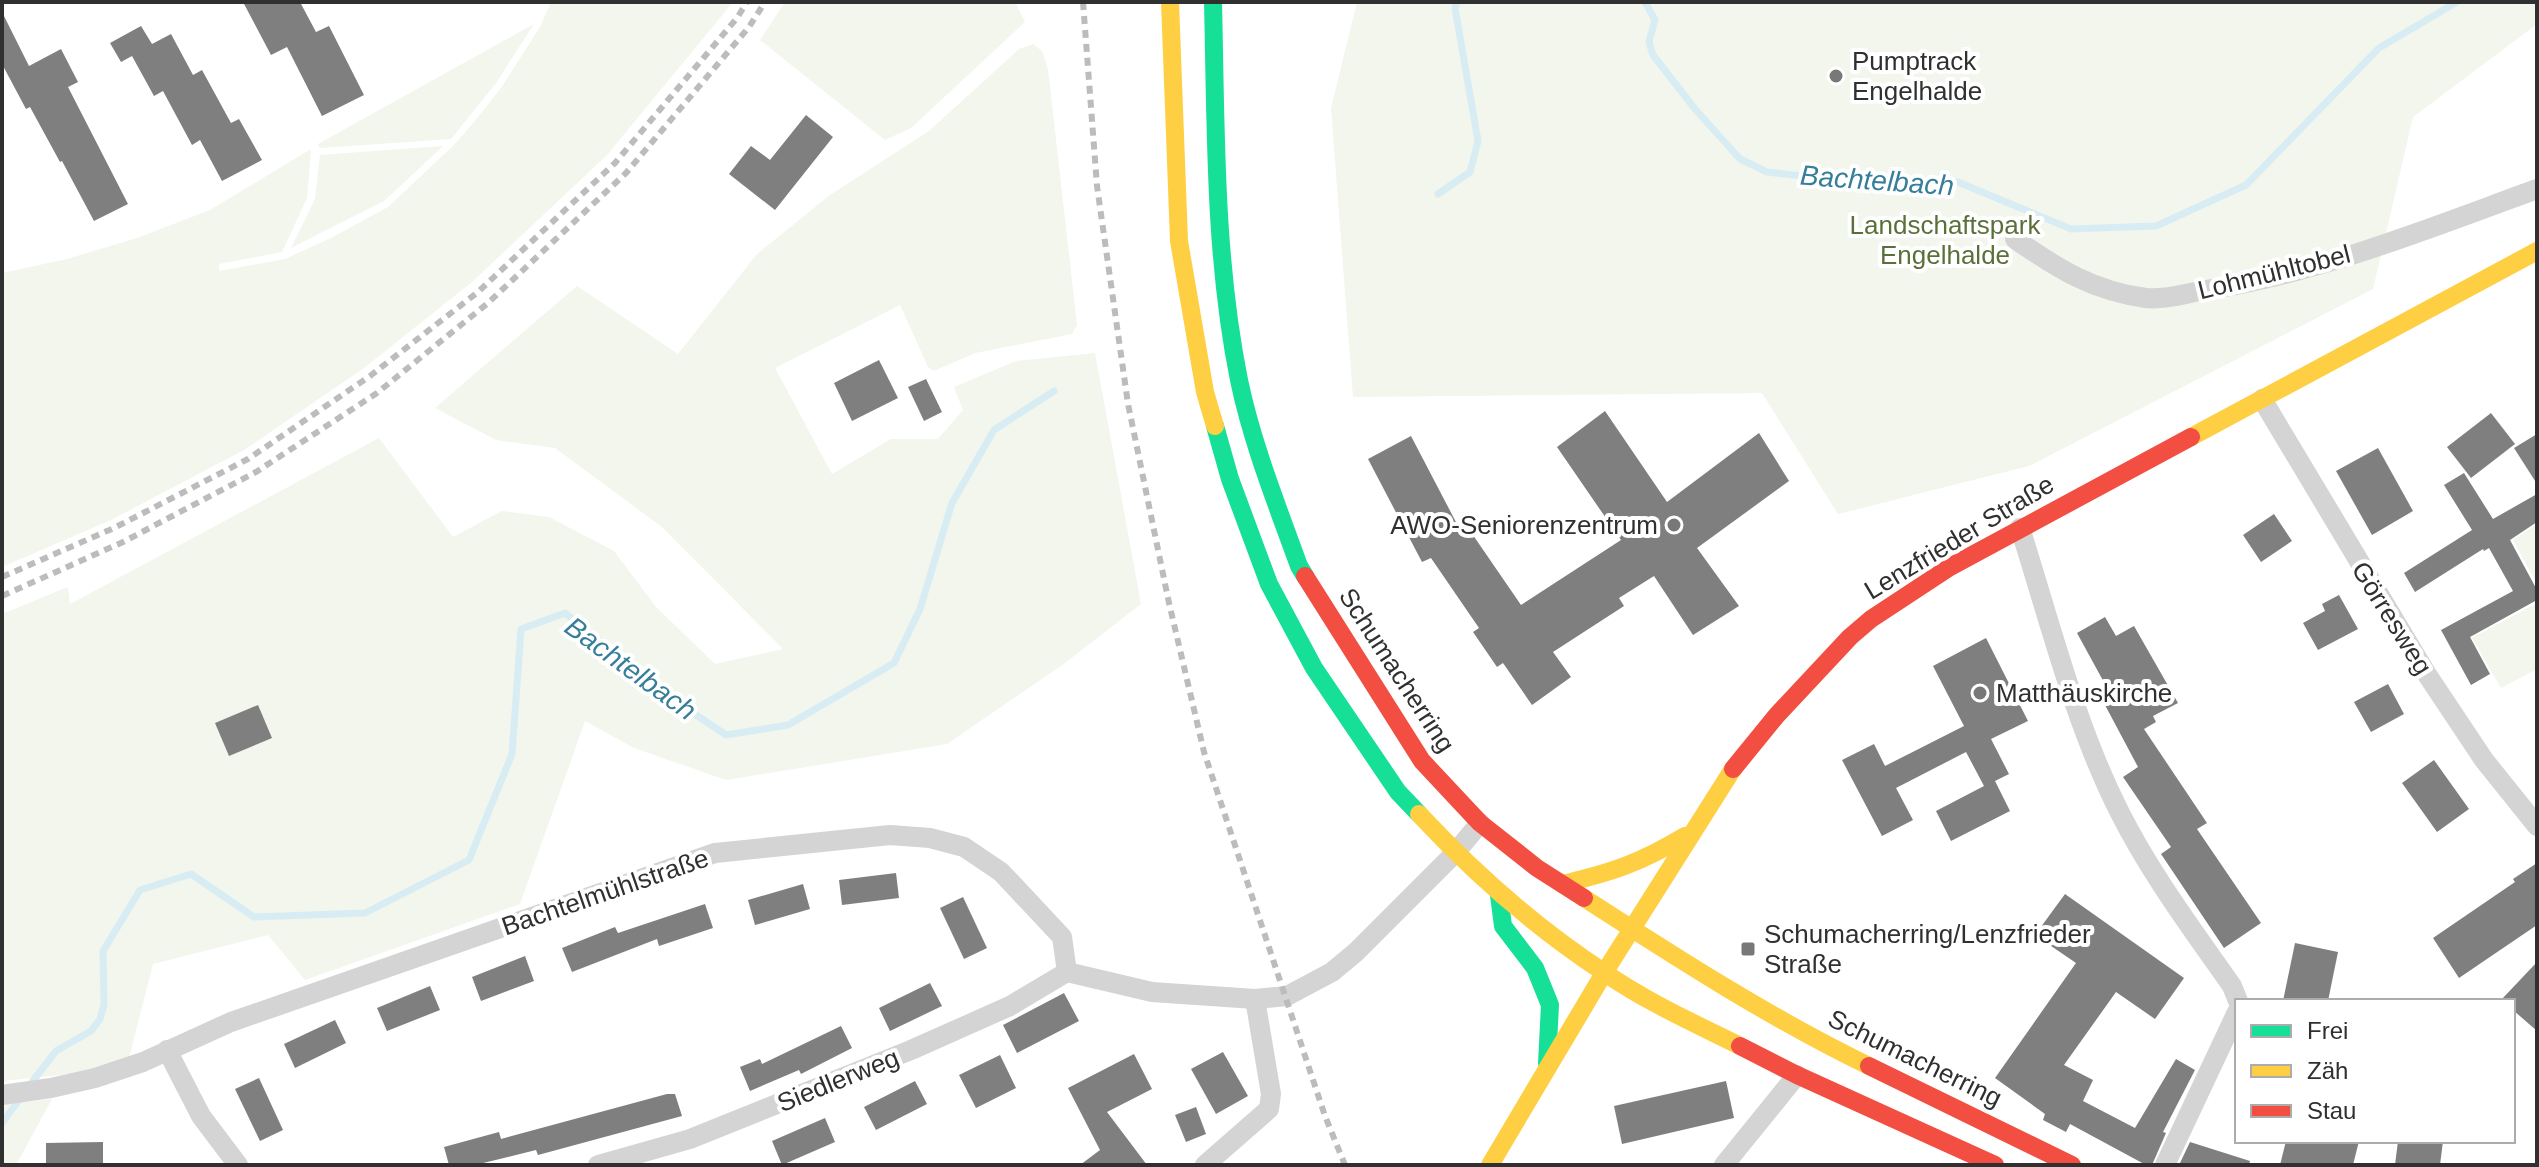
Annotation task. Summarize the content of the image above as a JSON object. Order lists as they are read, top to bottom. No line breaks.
{"streets":{"main road":["Lenzfrieder Straße","Schumacherring"],"street":["Lohmühltobel","Görresweg","Bachtelmühlstraße","Siedlerweg"]},"crossings":[["Lenzfrieder Straße","Görresweg"],["Lenzfrieder Straße","Schumacherring"],["Bachtelmühlstraße","Siedlerweg"]],"water":["Bachtelbach"],"parks":["Landschaftspark Engelhalde"],"places":{"other":["Pumptrack Engelhalde","AWO-Seniorenzentrum","Matthäuskirche"],"transit":["Schumacherring/Lenzfrieder Straße"]},"legend":["Frei","Zäh","Stau"]}
